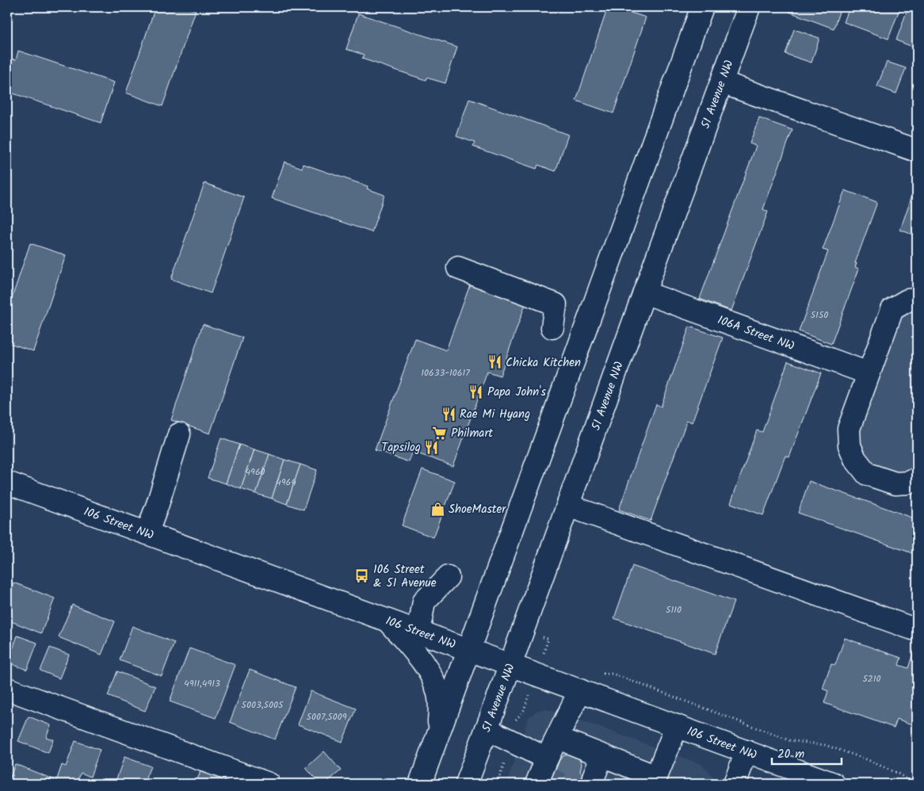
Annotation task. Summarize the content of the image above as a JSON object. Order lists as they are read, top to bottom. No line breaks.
{"streets":{"main road":["51 Avenue NW","106A Street NW","106 Street NW"]},"crossings":[["51 Avenue NW","106A Street NW"],["51 Avenue NW","106 Street NW"]],"places":{"restaurant":["Chicka Kitchen","Papa John's","Rae Mi Hyang","Tapsilog"],"supermarket":["Philmart"],"shop":["ShoeMaster"],"bus stop":["106 Street & 51 Avenue"]},"house_numbers":["5150","10633-10617","4960","4964","5110","5210","4911,4913","5003,5005","5007,5009"],"scale_bar":"20 m"}
